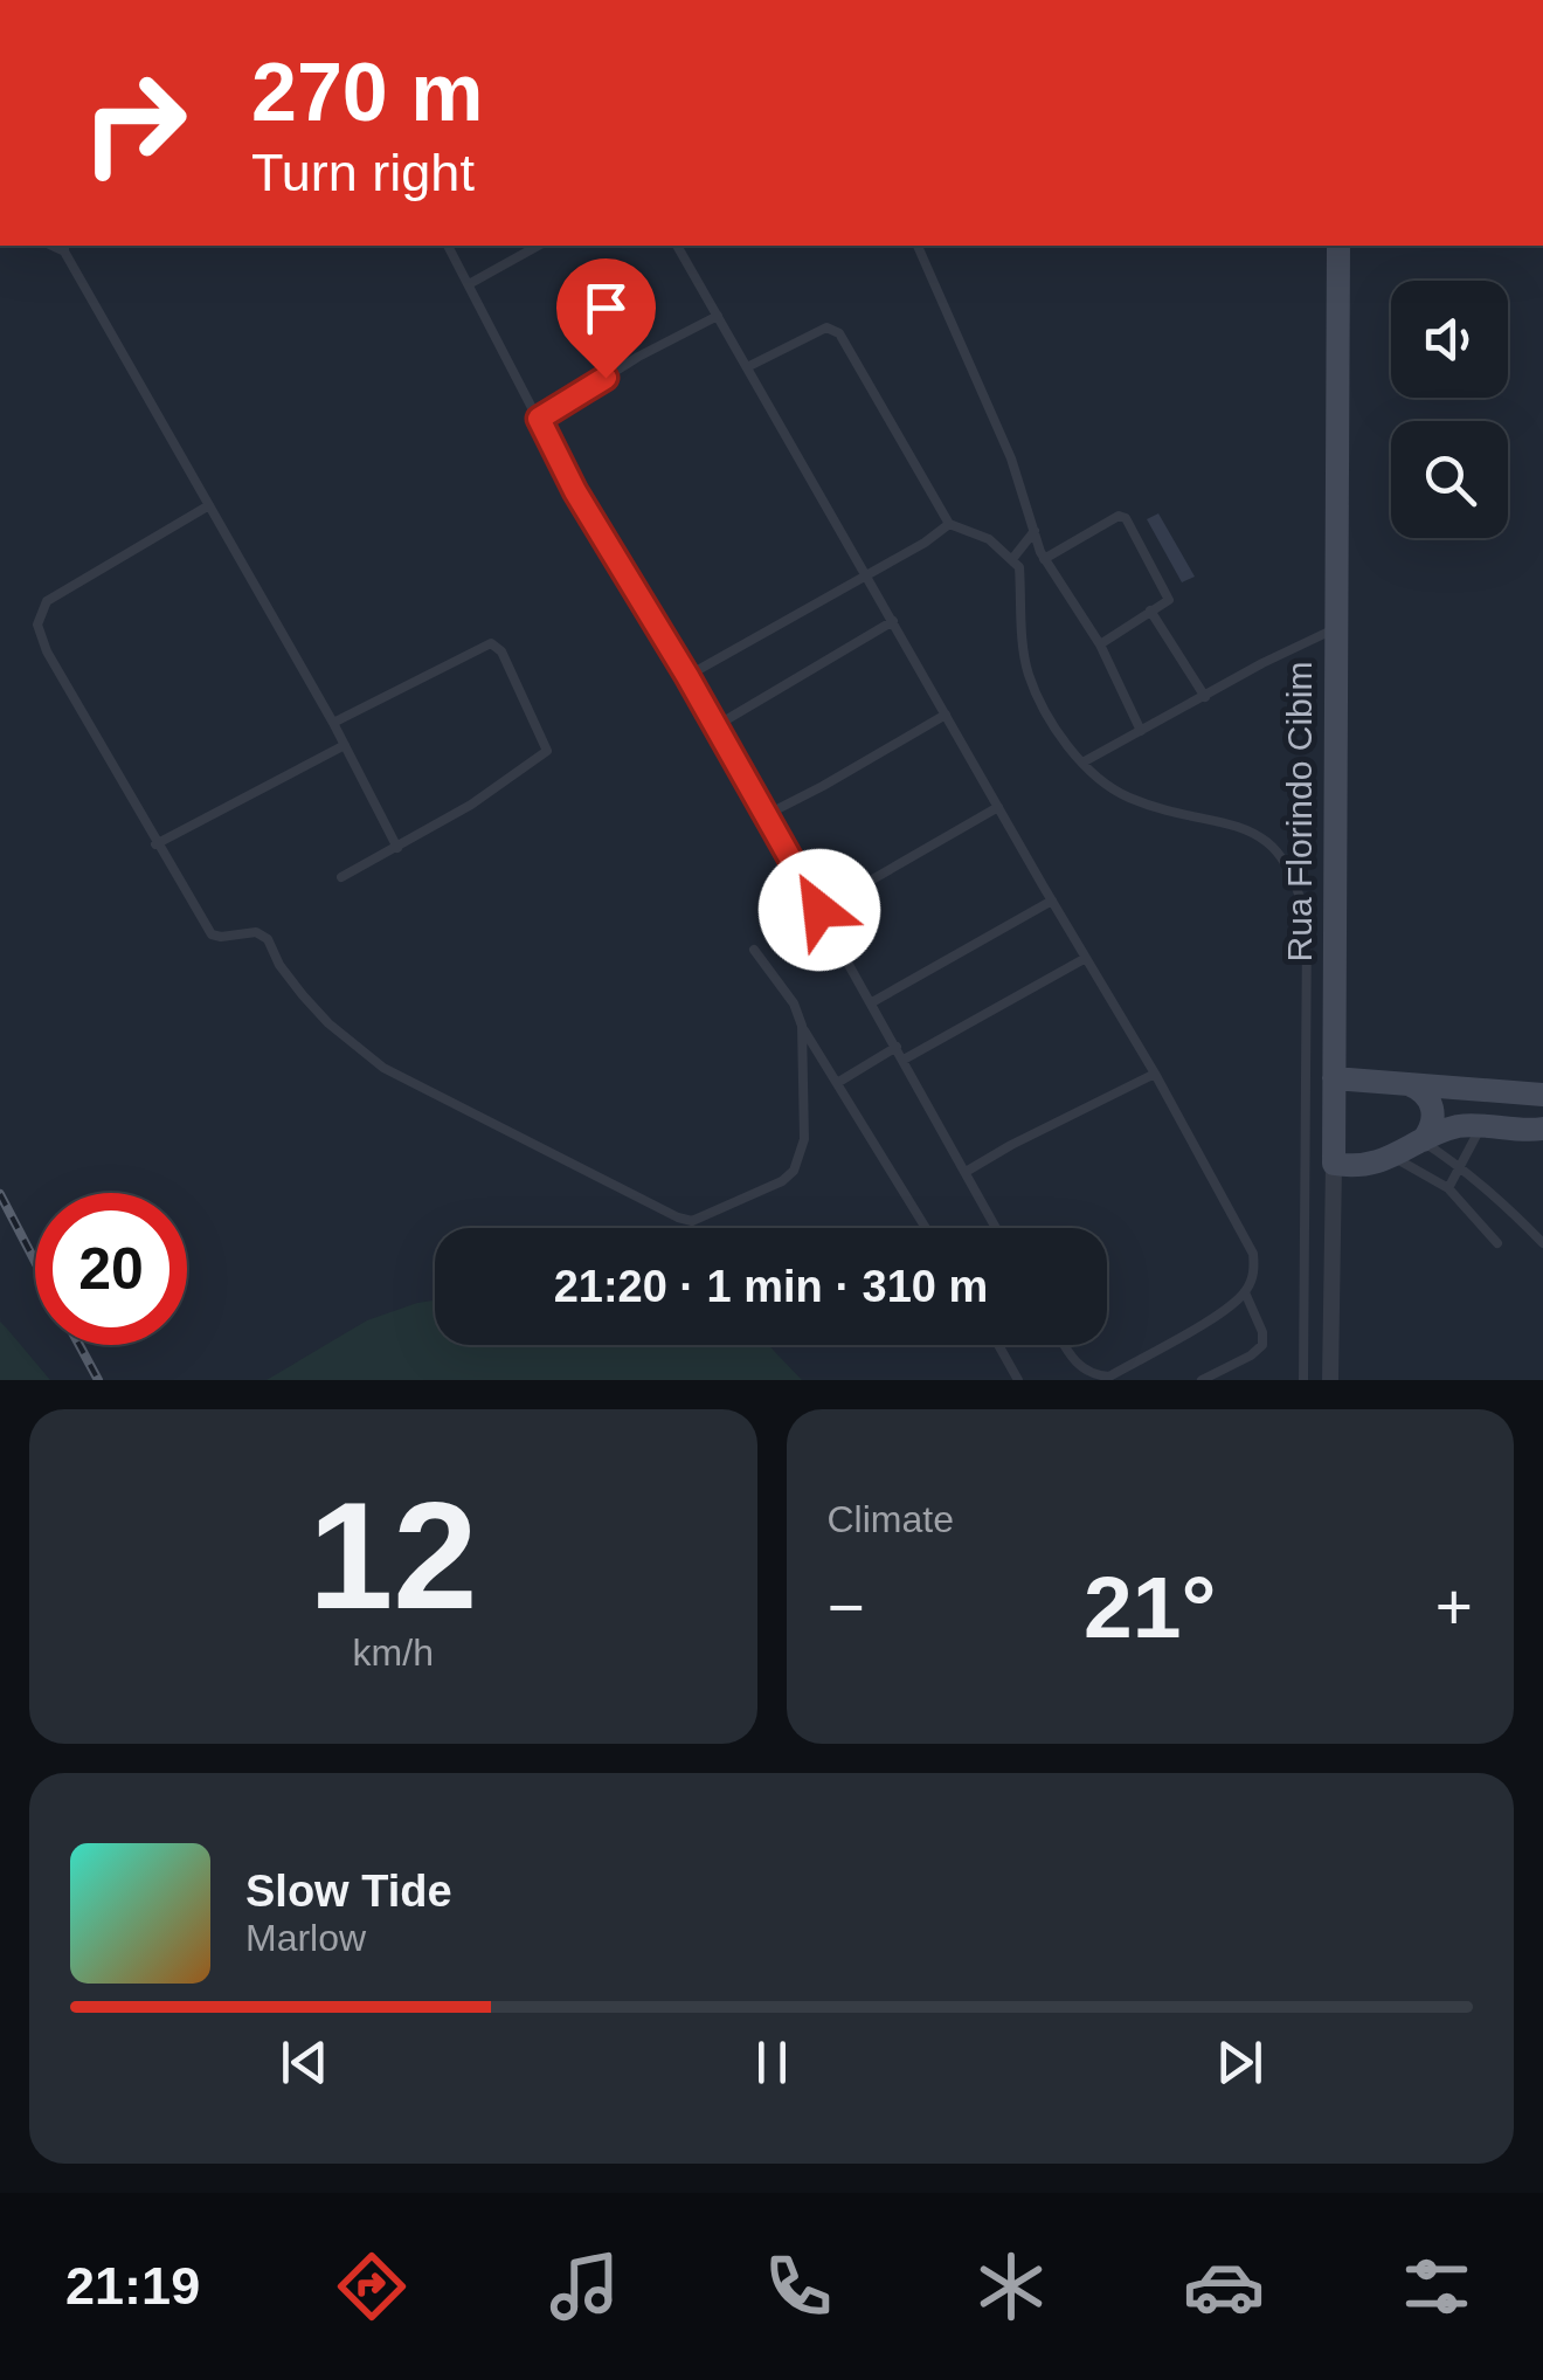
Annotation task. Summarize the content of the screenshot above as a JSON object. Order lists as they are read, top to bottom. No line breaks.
{"streets":{"street":["Rua Florindo Cibim"]},"page":{"turn":["270 m","Turn right"],"limit":"20","trip":"21:20 · 1 min · 310 m","tile":[["12","km/h"],"Climate"],"heat":["−","21°","+"],"song":["Slow Tide","Marlow"],"tabs":"21:19"}}
